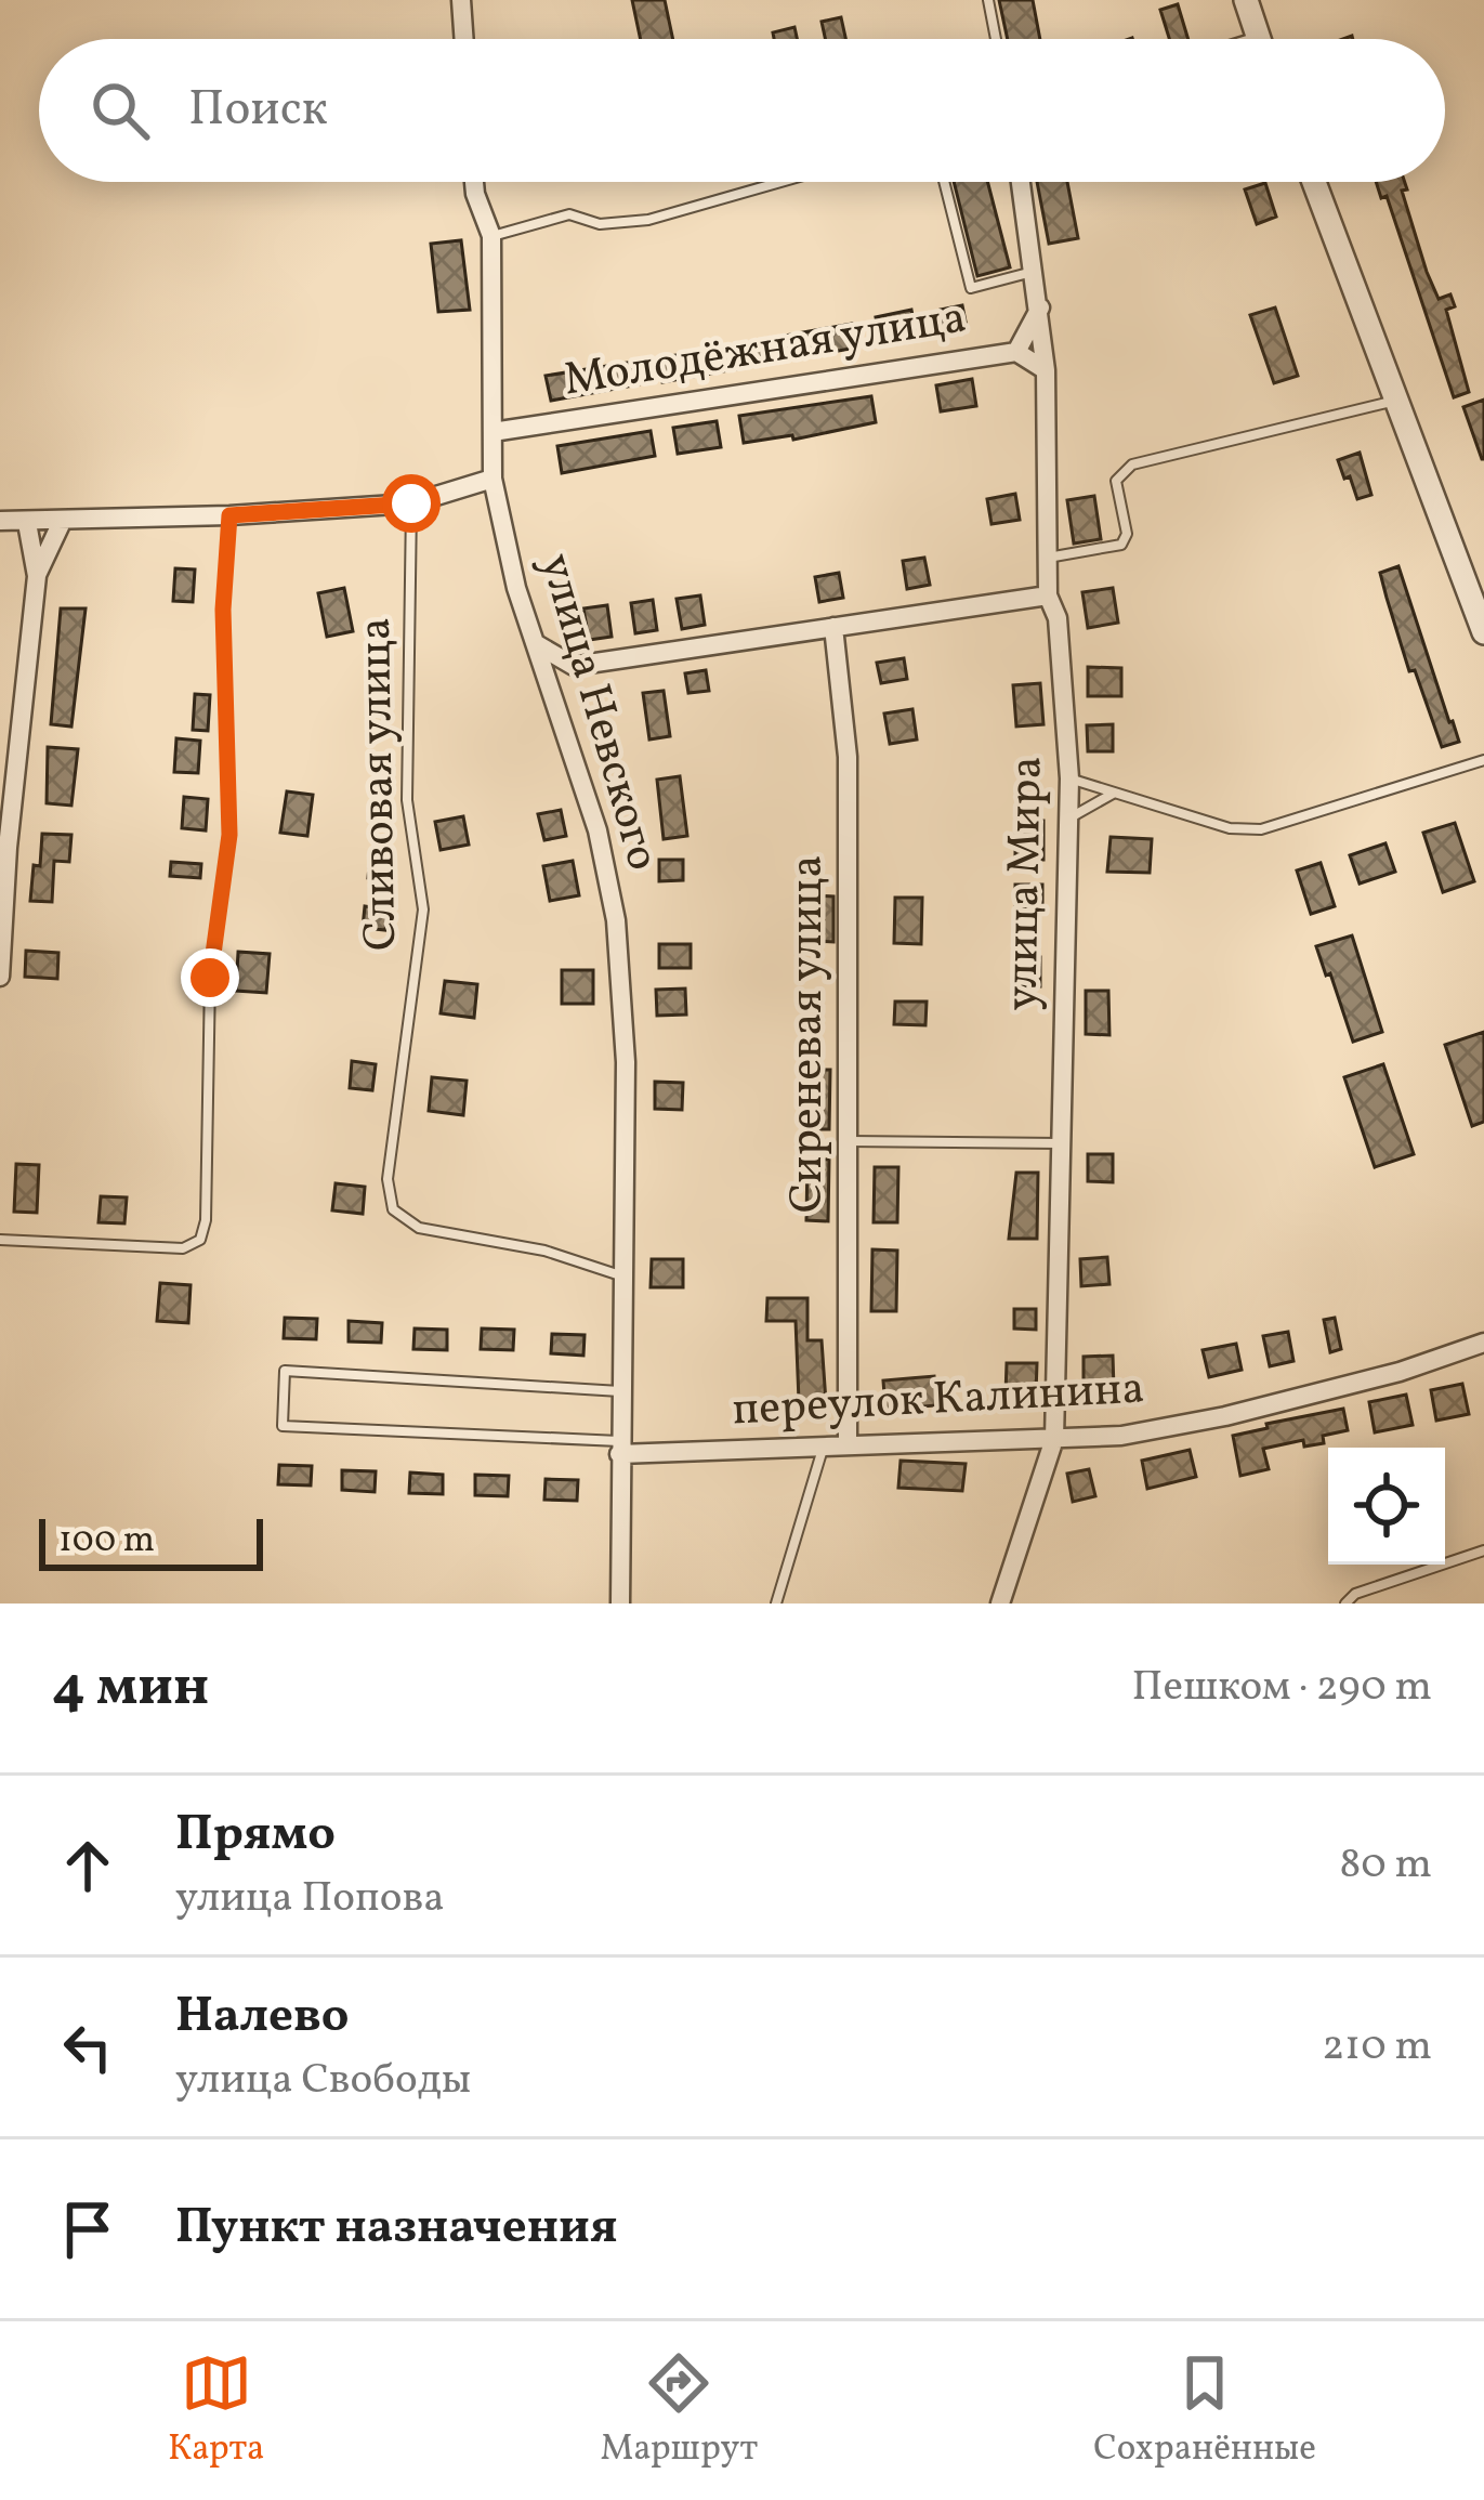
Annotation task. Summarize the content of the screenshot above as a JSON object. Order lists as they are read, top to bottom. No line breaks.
{"streets":{"street":["Молодёжная улица","улица Невского","улица Мира","Сиреневая улица","переулок Калинина"],"lane":["Сливовая улица"]},"crossings":[["Молодёжная улица","улица Невского"],["Молодёжная улица","улица Мира"],["улица Невского","Сливовая улица"],["улица Невского","переулок Калинина"],["улица Мира","переулок Калинина"],["Сиреневая улица","переулок Калинина"]],"scale_bar":"100 m","page":{"search":"Поиск","scale":"100 m","heading":["4 мин","Пешком · 290 m"],"list":[["Прямо","улица Попова","80 m"],["Налево","улица Свободы","210 m"],"Пункт назначения"],"nav":["Карта","Маршрут","Сохранённые"]}}
